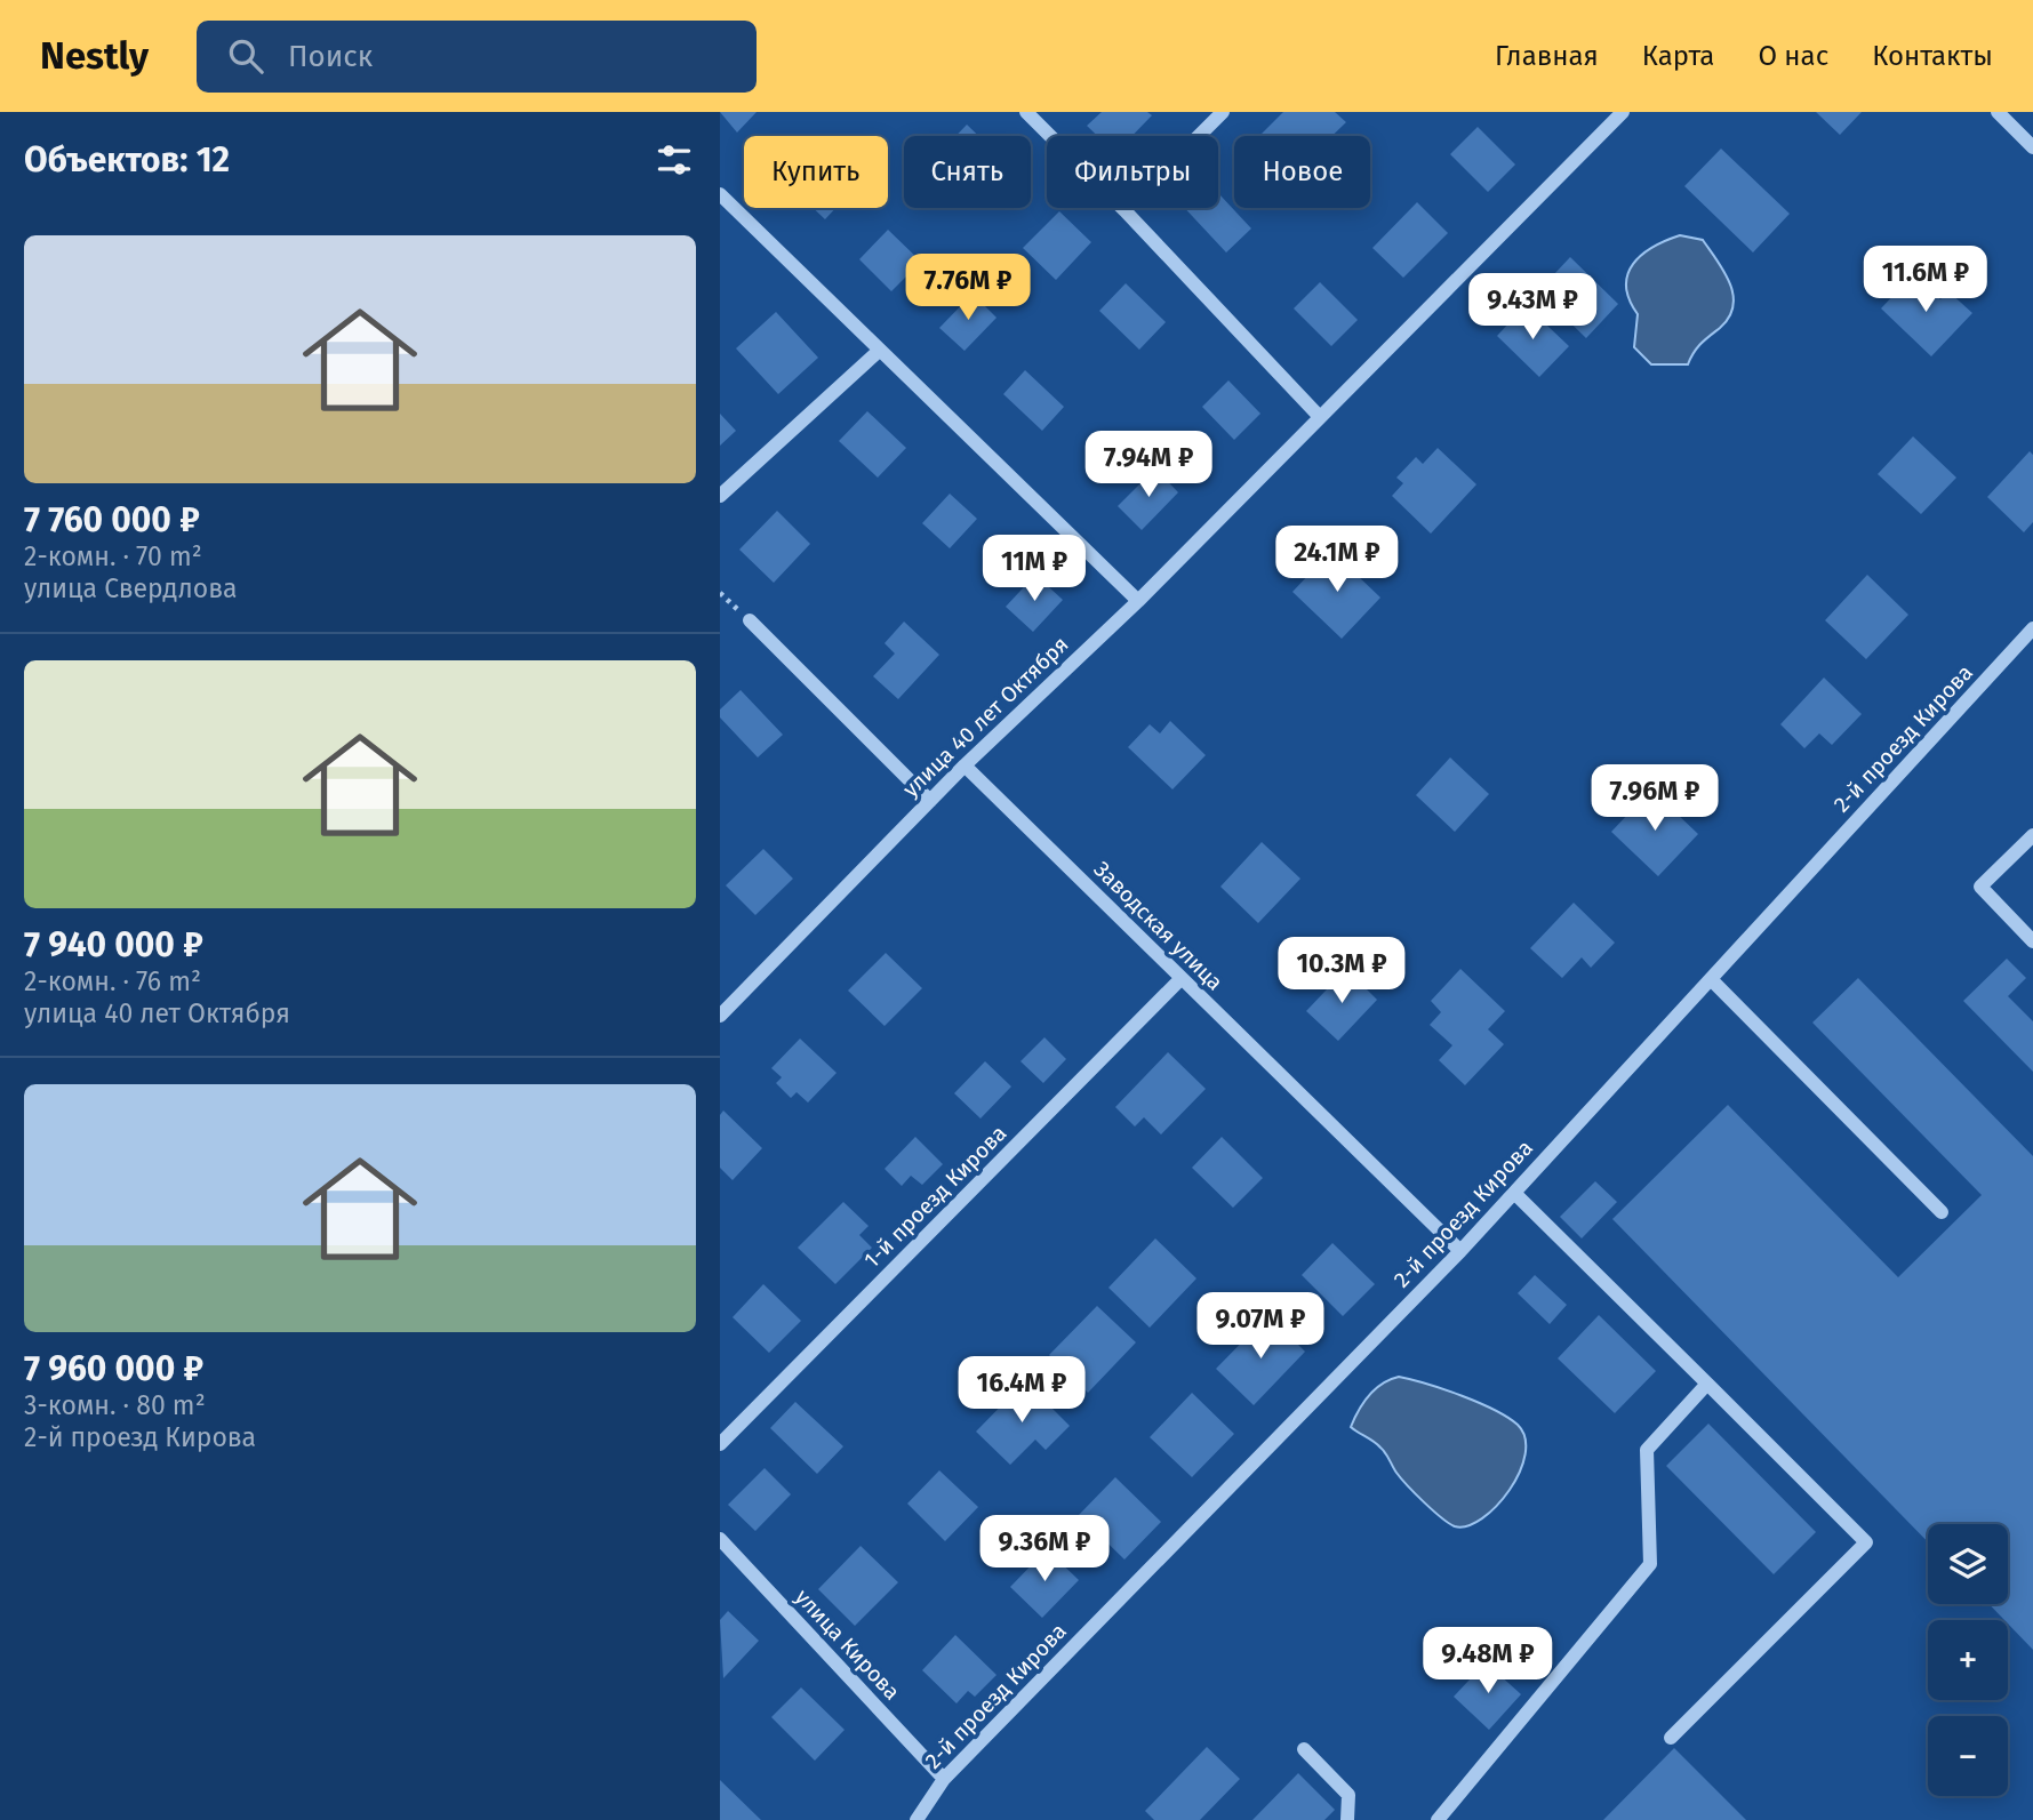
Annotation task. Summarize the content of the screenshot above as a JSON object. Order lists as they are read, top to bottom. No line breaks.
{"streets":{"street":["улица 40 лет Октября","2-й проезд Кирова","Заводская улица","1-й проезд Кирова","улица Кирова"]},"crossings":[["улица 40 лет Октября","Заводская улица"],["2-й проезд Кирова","Заводская улица"],["2-й проезд Кирова","улица Кирова"],["Заводская улица","1-й проезд Кирова"]],"page":{"header":"Nestly","search":"Поиск","nav":["Главная","Карта","О нас","Контакты"],"heading":"Объектов: 12","chip":["Купить","Снять","Фильтры","Новое"],"list":[{"name":"7 760 000 ₽","note":"2-комн. · 70 m² · улица Свердлова"},{"name":"7 940 000 ₽","note":"2-комн. · 76 m² · улица 40 лет Октября"},{"name":"7 960 000 ₽","note":"3-комн. · 80 m² · 2-й проезд Кирова"}],"price":["11.6M ₽","7.76M ₽","9.43M ₽","7.94M ₽","24.1M ₽","11M ₽","7.96M ₽","10.3M ₽","9.07M ₽","16.4M ₽","9.36M ₽","9.48M ₽"],"map_buttons":["+","−"]}}
